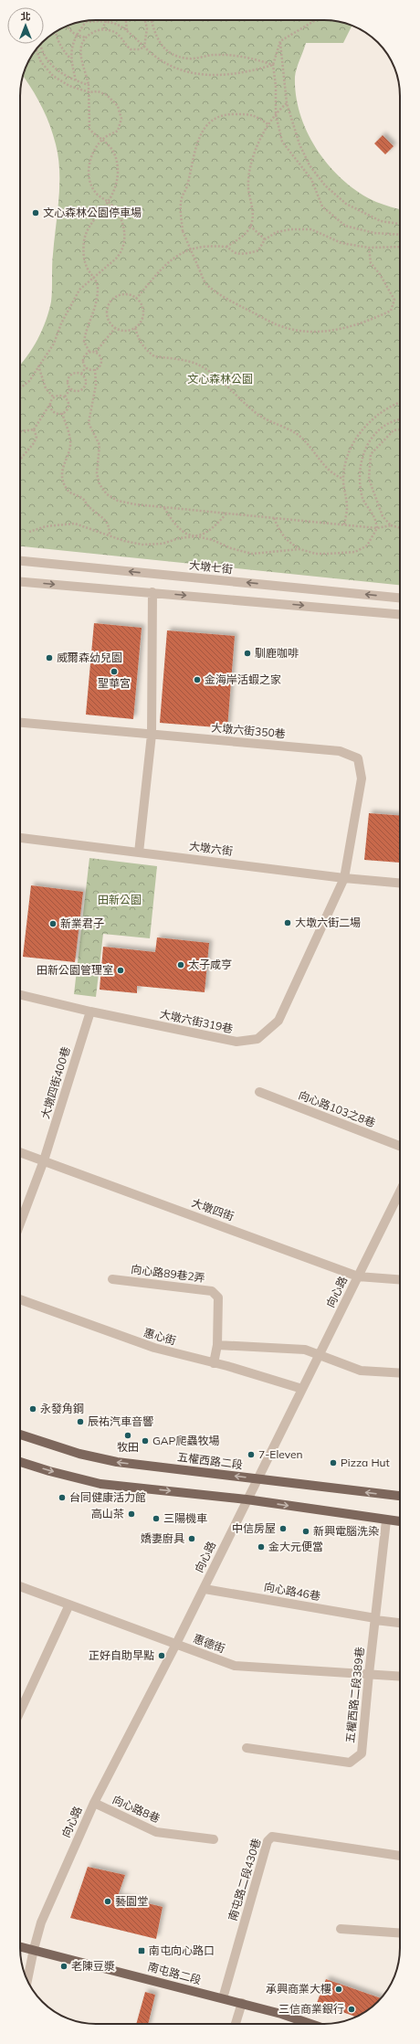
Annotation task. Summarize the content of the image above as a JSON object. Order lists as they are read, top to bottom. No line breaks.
{"streets":{"main road":["五權西路二段","南屯路二段"],"street":["大墩七街","大墩六街350巷","大墩六街","大墩六街319巷","大墩四街400巷","向心路103之8巷","大墩四街","向心路89巷2弄","向心路","惠心街","向心路46巷","惠德街","五權西路二段389巷","向心路8巷","南屯路二段430巷"]},"crossings":[["大墩六街350巷","大墩六街"],["大墩六街350巷","大墩六街319巷"],["大墩六街","大墩六街319巷"],["大墩六街319巷","大墩四街400巷"],["大墩四街400巷","大墩四街"],["大墩四街","向心路"],["向心路89巷2弄","惠心街"],["向心路","惠心街"],["向心路","五權西路二段"],["向心路","向心路46巷"],["向心路","惠德街"],["向心路","向心路8巷"],["向心路","南屯路二段"],["向心路46巷","五權西路二段389巷"],["惠德街","五權西路二段389巷"],["南屯路二段430巷","南屯路二段"]],"parks":["文心森林公園","田新公園"],"places":{"other":["文心森林公園停車場","馴鹿咖啡","威爾森幼兒園","聖華宮","金海岸活蝦之家","大墩六街二場","新業君子","太子咸亨","田新公園管理室","永發角鋼","辰祐汽車音響","牧田","GAP爬蟲牧場","7-Eleven","Pizza Hut","台同健康活力館","高山茶","三陽機車","中信房屋","新興電腦洗染","嬌妻廚具","金大元便當","正好自助早點","藝園堂","老陳豆漿","承興商業大樓","三信商業銀行"],"transit":["南屯向心路口"]},"north":"top"}
